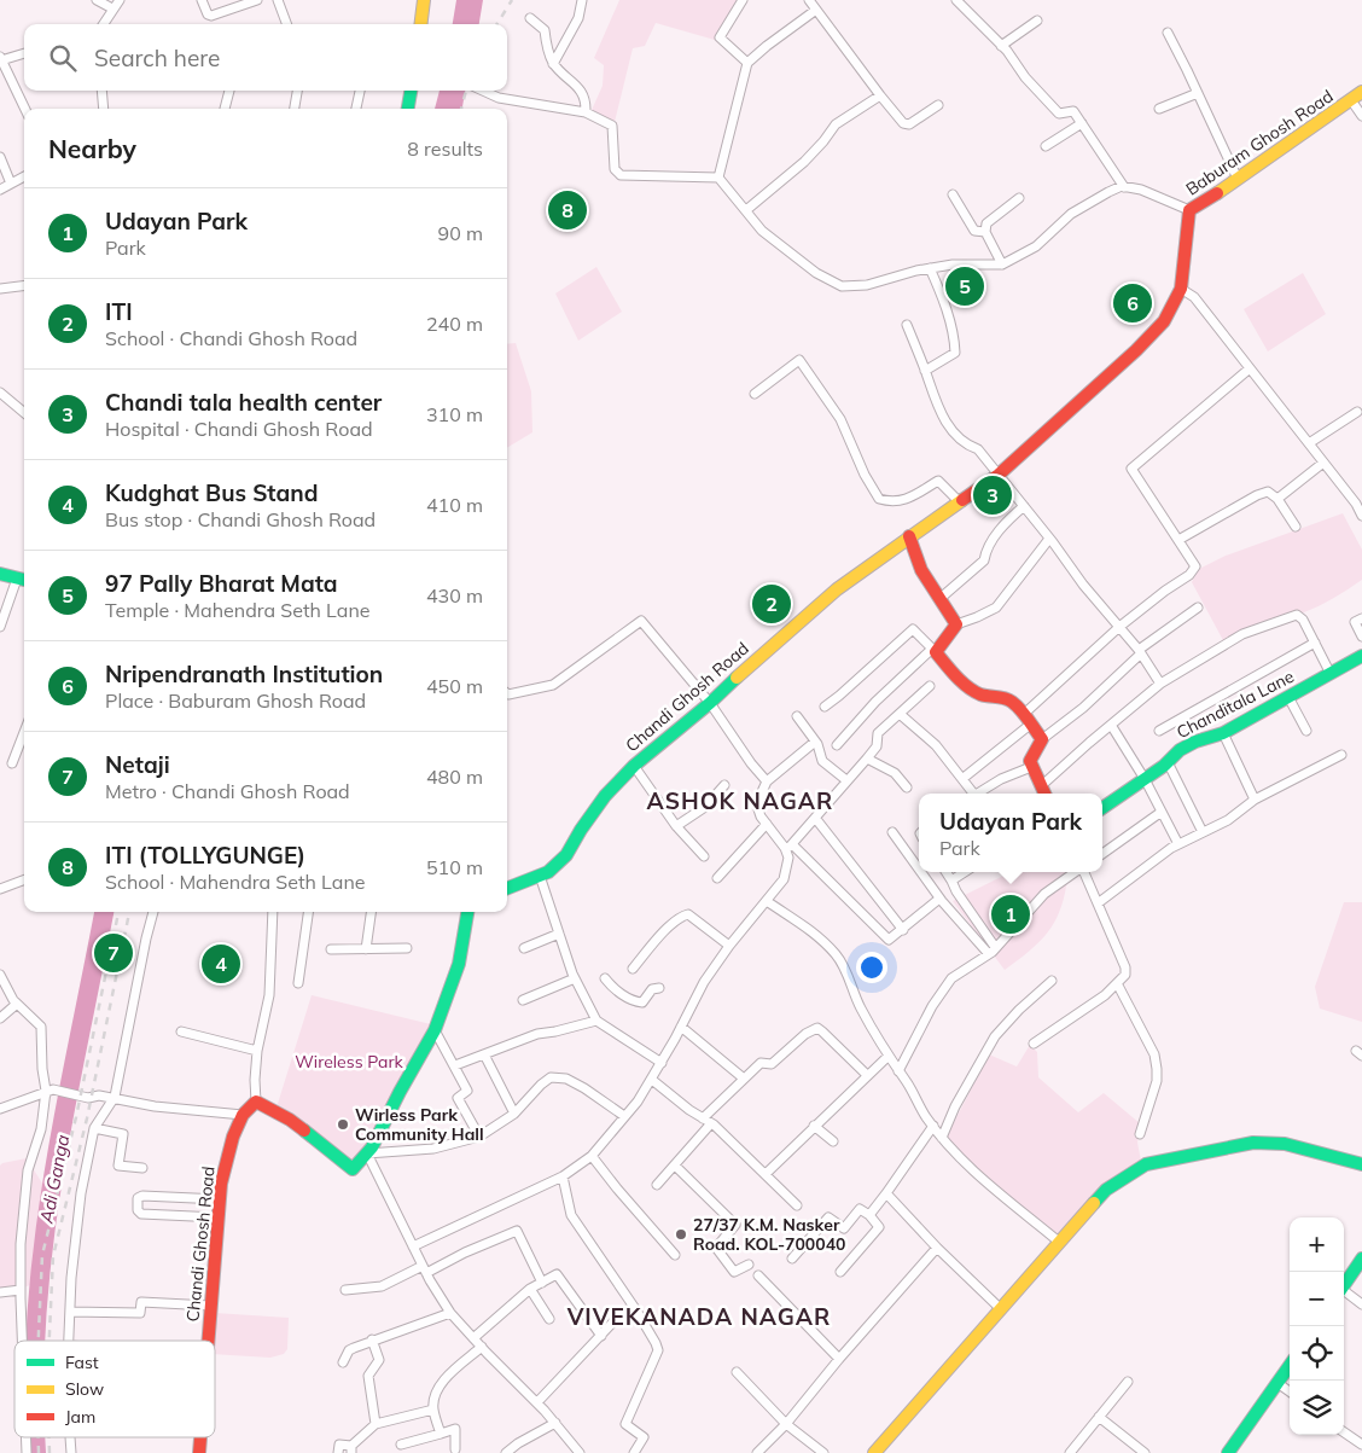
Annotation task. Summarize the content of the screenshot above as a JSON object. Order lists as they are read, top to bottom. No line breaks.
{"streets":{"street":["Baburam Ghosh Road","Chandi Ghosh Road","Chanditala Lane"]},"crossings":[["Baburam Ghosh Road","Chandi Ghosh Road"]],"districts":["ASHOK NAGAR","VIVEKANADA NAGAR"],"water":["Adi Ganga"],"parks":["Wireless Park"],"places":["Wirless Park Community Hall","27/37 K.M. Nasker Road. KOL-700040"],"legend":["Fast","Slow","Jam"],"page":{"search":"Search here","heading":["Nearby","8 results"],"list":[{"mark":"1","name":"Udayan Park","note":"Park","value":"90 m"},{"mark":"2","name":"ITI","note":"School · Chandi Ghosh Road","value":"240 m"},{"mark":"3","name":"Chandi tala health center","note":"Hospital · Chandi Ghosh Road","value":"310 m"},{"mark":"4","name":"Kudghat Bus Stand","note":"Bus stop · Chandi Ghosh Road","value":"410 m"},{"mark":"5","name":"97 Pally Bharat Mata","note":"Temple · Mahendra Seth Lane","value":"430 m"},{"mark":"6","name":"Nripendranath Institution","note":"Place · Baburam Ghosh Road","value":"450 m"},{"mark":"7","name":"Netaji","note":"Metro · Chandi Ghosh Road","value":"480 m"},{"mark":"8","name":"ITI (TOLLYGUNGE)","note":"School · Mahendra Seth Lane","value":"510 m"}],"pins":["8","5","6","3","2","1","7","4"],"popup":["Udayan Park","Park"],"map_buttons":["+","−"]}}
